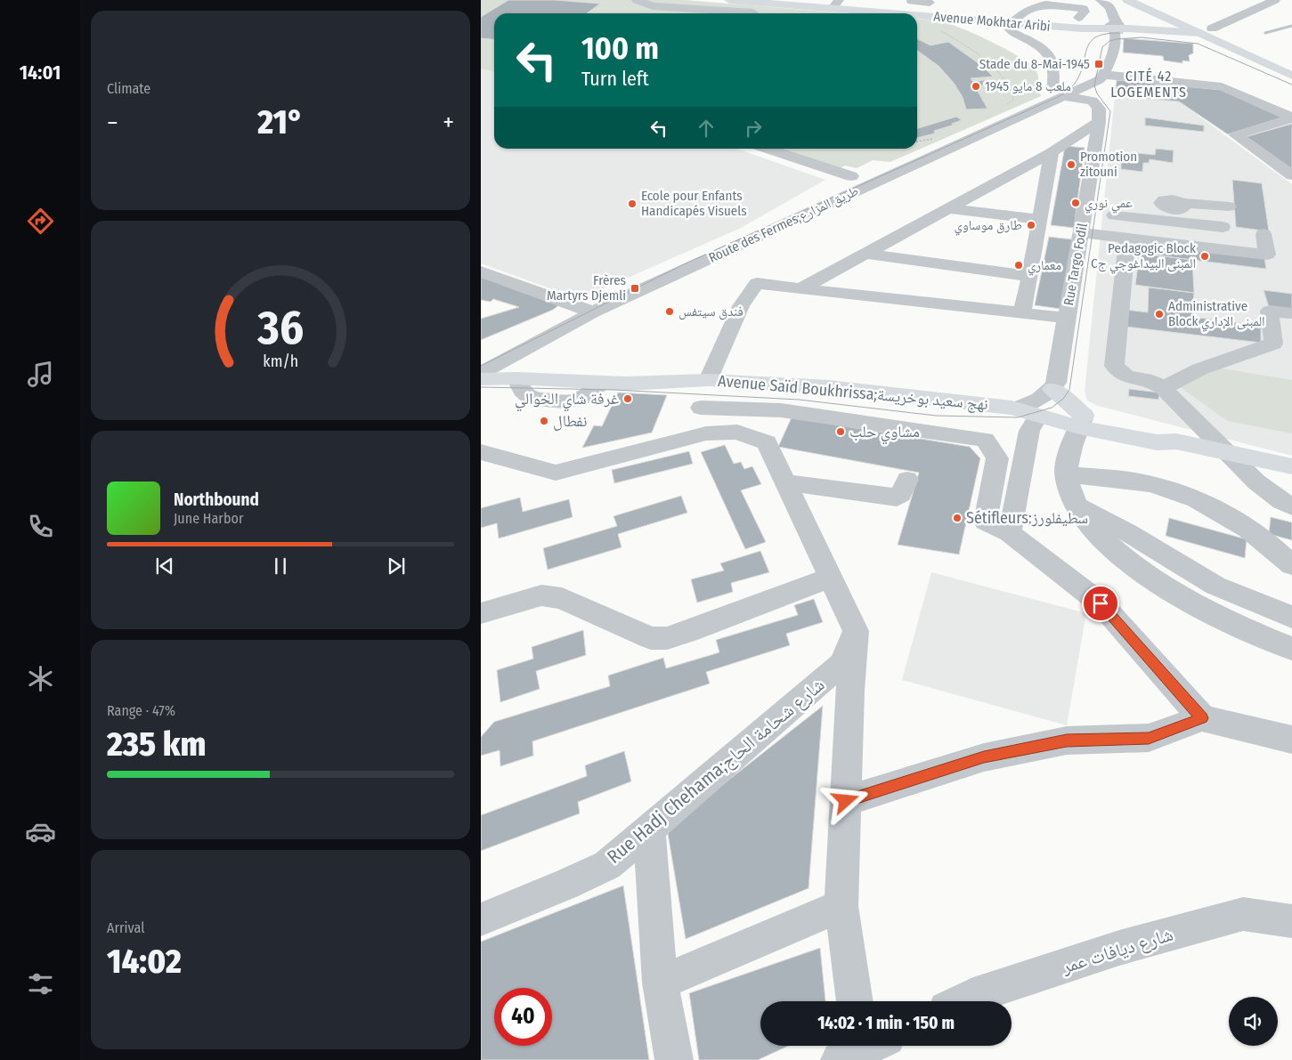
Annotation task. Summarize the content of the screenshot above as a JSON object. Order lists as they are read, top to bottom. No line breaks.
{"streets":{"main road":["Avenue Mokhtar Aribi","Avenue Saïd Boukhrissa;نهج سعيد بوخريسة"],"street":["Route des Fermes;طريق المزارع","Rue Targo Fodil","Rue Hadj Chehama;شارع شحامة الحاج","شارع ديافات عمر"]},"districts":["CITÉ 42 LOGEMENTS"],"places":{"transit":["Stade du 8-Mai-1945","Frères Martyrs Djemli"],"other":["ملعب 8 مايو 1945","Promotion zitouni","عمي نوري","Ecole pour Enfants Handicapés Visuels","طارق موساوي","Pedagogic Block Cالمبنى البيداغوجي ج","معماري","فندق سيتفس","Administrative Block المبنى الإداري","غرفة شاي الخوالي","نفطال","مشاوي حلب","Sétifleurs;سطيفلورز"]},"page":{"tabs":"14:01","tile":["Climate",["Range · 47%","235 km"],["Arrival","14:02"]],"turn":["100 m","Turn left"],"heat":["−","21°","+"],"song":["Northbound","June Harbor"],"limit":"40","trip":"14:02 · 1 min · 150 m","gauge":["36","km/h"]}}
